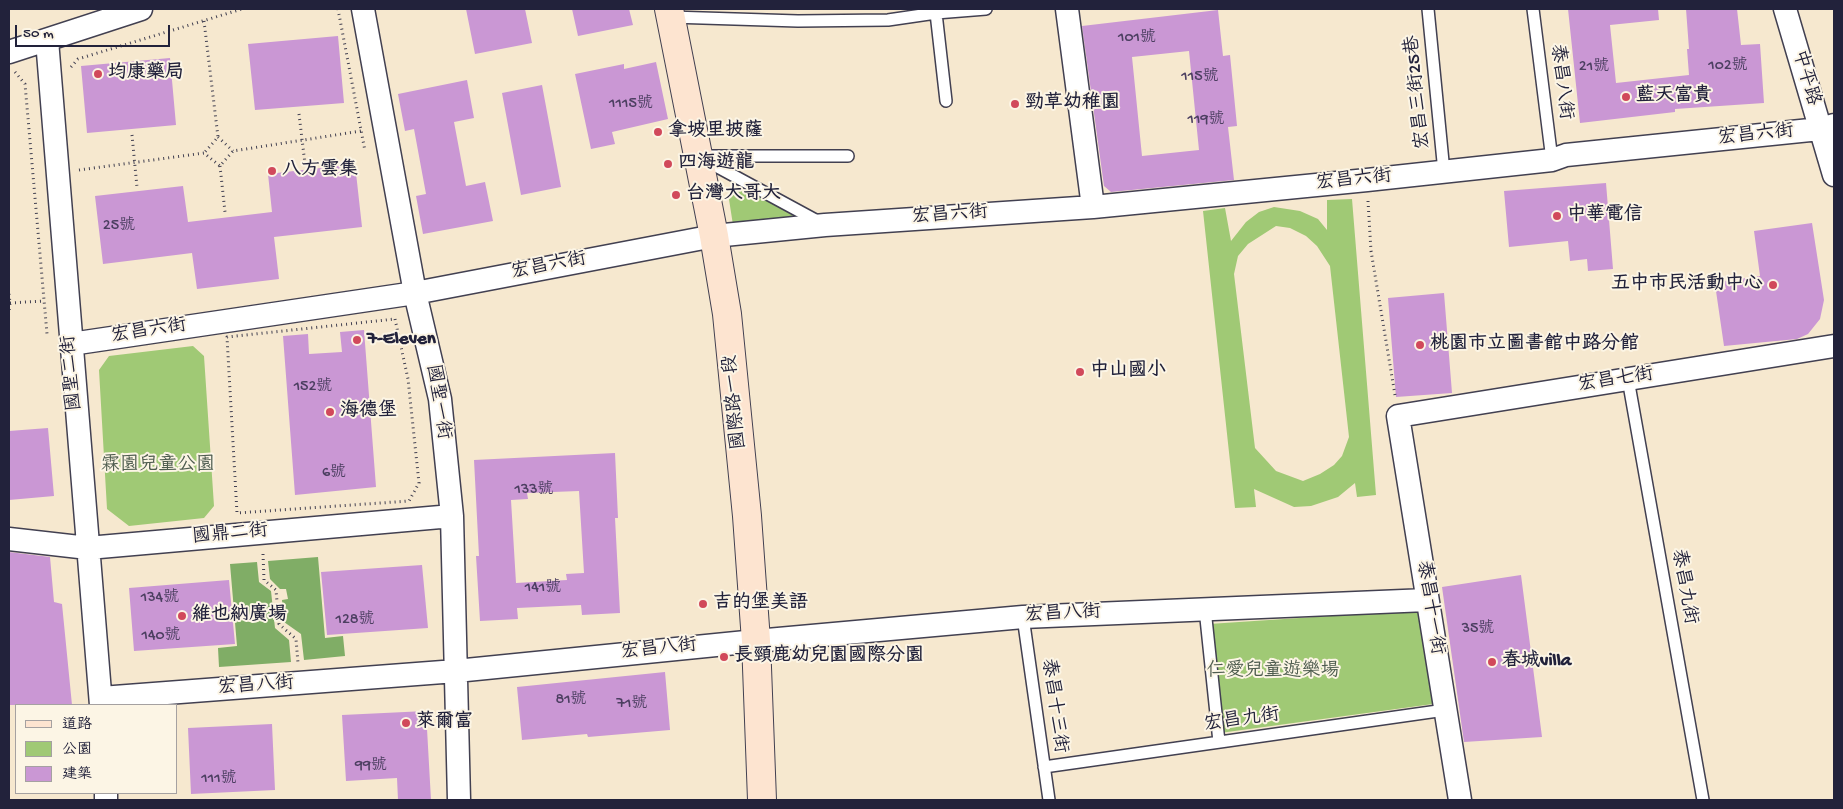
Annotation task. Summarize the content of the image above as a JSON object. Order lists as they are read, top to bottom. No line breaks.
{"streets":{"street":["中平路","宏昌六街","國聖二街","宏昌七街","國聖一街","國際路一段","國鼎二街","泰昌十一街","宏昌八街"],"lane":["泰昌八街","宏昌三街25巷","泰昌九街","泰昌十三街","宏昌九街"]},"crossings":[["中平路","宏昌六街"],["泰昌八街","宏昌六街"],["宏昌三街25巷","宏昌六街"],["宏昌六街","國聖二街"],["宏昌六街","國聖一街"],["宏昌六街","國際路一段"],["國聖二街","國鼎二街"],["國聖二街","宏昌八街"],["宏昌七街","泰昌九街"],["宏昌七街","泰昌十一街"],["國聖一街","國鼎二街"],["國聖一街","宏昌八街"],["國際路一段","宏昌八街"],["泰昌十一街","宏昌八街"],["泰昌十一街","宏昌九街"],["宏昌八街","泰昌十三街"],["泰昌十三街","宏昌九街"]],"parks":["霖園兒童公園","仁愛兒童遊樂場"],"places":["均康藥局","藍天富貴","勁草幼稚園","拿坡里披薩","四海遊龍","八方雲集","台灣大哥大","中華電信","五中市民活動中心","7-Eleven","桃園市立圖書館中路分館","中山國小","海德堡","吉的堡美語","維也納廣場","長頸鹿幼兒園國際分園","春城villa","萊爾富"],"house_numbers":["101號","102號","21號","115號","1115號","119號","25號","152號","6號","133號","141號","134號","128號","35號","140號","81號","71號","99號","111號"],"legend":["道路","公園","建築"],"scale_bar":"50 m"}
